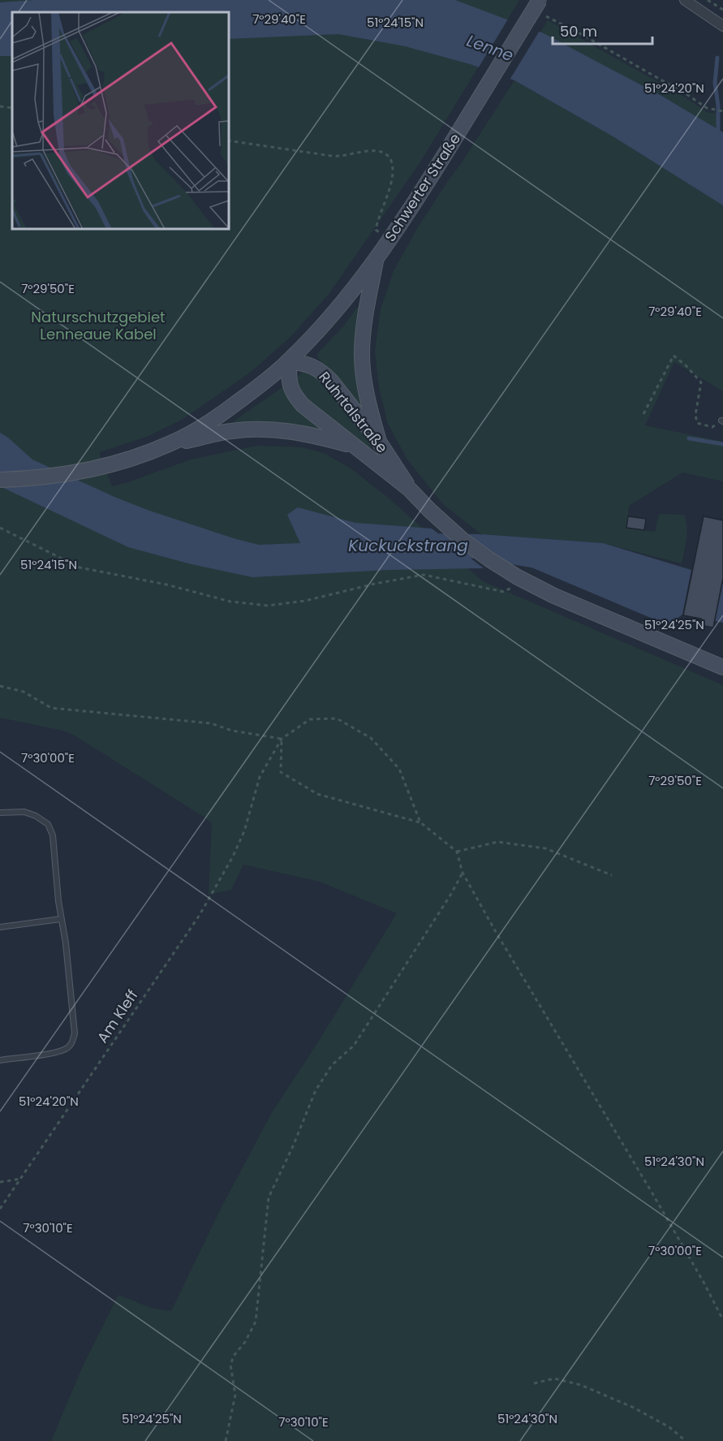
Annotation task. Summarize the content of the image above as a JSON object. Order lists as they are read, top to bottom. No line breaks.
{"streets":{"main road":["Schwerter Straße","Ruhrtalstraße"],"path":["Am Kleff"]},"crossings":[["Schwerter Straße","Ruhrtalstraße"]],"water":["Lenne","Kuckuckstrang"],"parks":["Naturschutzgebiet Lenneaue Kabel"],"scale_bar":"50 m","coordinates":["7°29'40\"E","51°24'15\"N","51°24'20\"N","7°29'50\"E","51°24'25\"N","7°30'00\"E","51°24'30\"N","7°30'10\"E"]}
